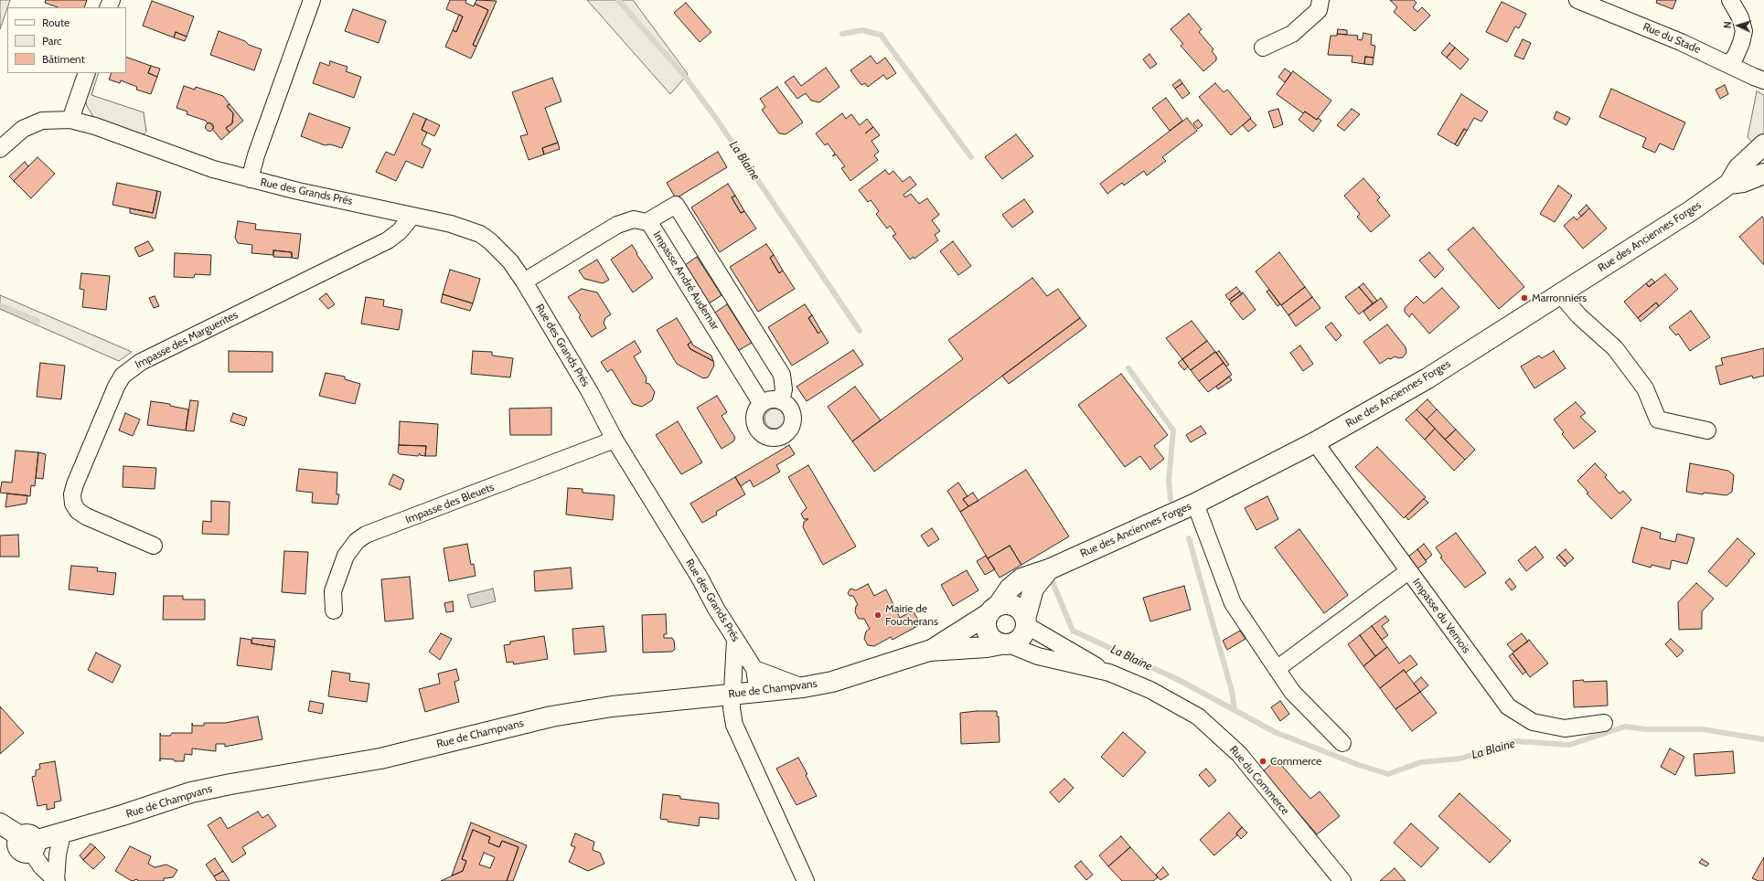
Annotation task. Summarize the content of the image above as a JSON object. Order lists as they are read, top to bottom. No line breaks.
{"streets":{"street":["Rue du Stade","Rue des Grands Prés","Rue des Anciennes Forges","Impasse André Audemar","Impasse des Marguerites","Impasse des Bleuets","Impasse du Vernois","Rue de Champvans","Rue du Commerce"]},"crossings":[["Rue des Grands Prés","Impasse André Audemar"],["Rue des Grands Prés","Impasse des Marguerites"],["Rue des Grands Prés","Impasse des Bleuets"],["Rue des Grands Prés","Rue de Champvans"],["Rue des Anciennes Forges","Impasse du Vernois"],["Rue des Anciennes Forges","Rue de Champvans"],["Rue des Anciennes Forges","Rue du Commerce"],["Rue de Champvans","Rue du Commerce"]],"water":["La Blaine"],"places":["Marronniers","Mairie de Foucherans","Commerce"],"legend":["Route","Parc","Bâtiment"],"north":"left"}
